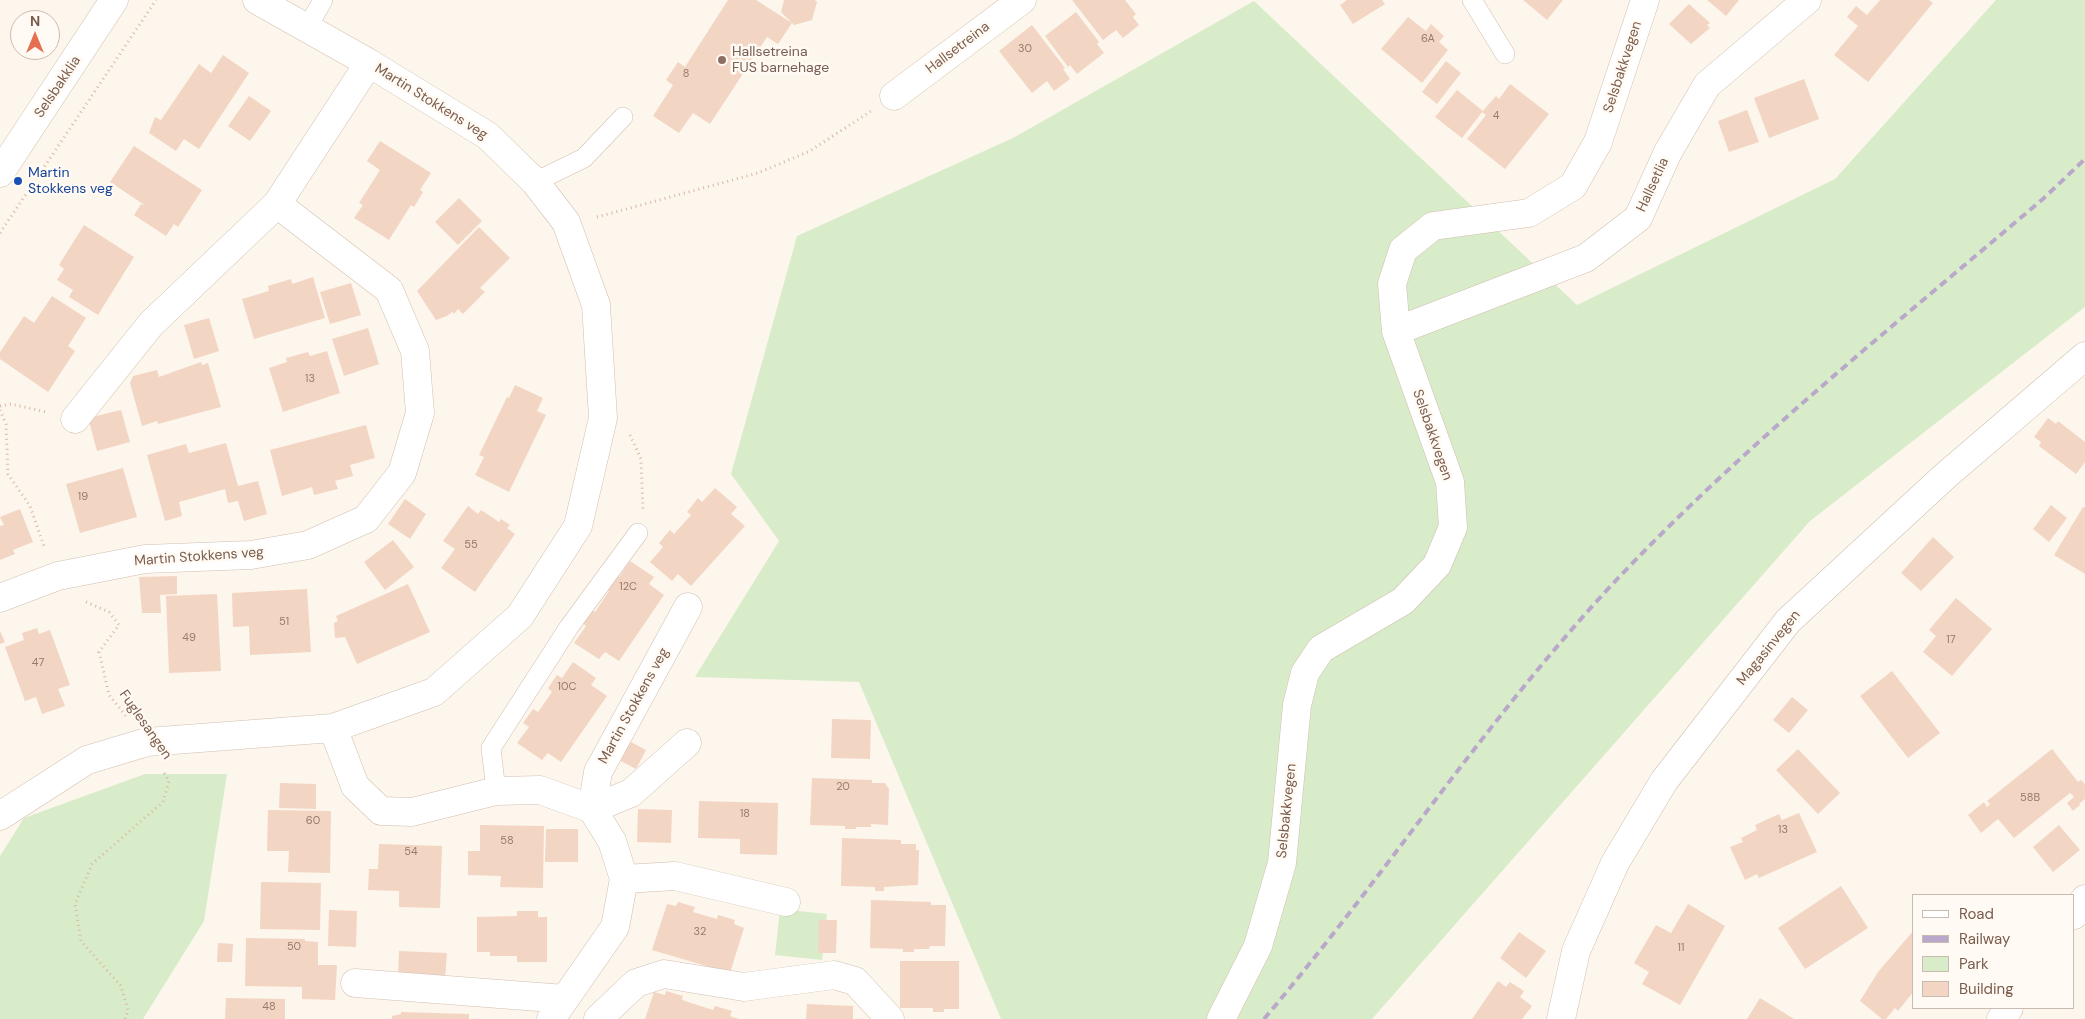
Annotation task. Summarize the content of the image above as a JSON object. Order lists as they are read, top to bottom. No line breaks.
{"streets":{"street":["Hallsetreina","Selsbakkvegen","Selsbakklia","Martin Stokkens veg","Hallsetlia","Magasinvegen"],"path":["Fuglesangen"]},"crossings":[["Selsbakkvegen","Hallsetlia"],["Martin Stokkens veg","Fuglesangen"]],"places":["Hallsetreina FUS barnehage","Martin Stokkens veg"],"house_numbers":["6A","30","8","4","13","19","55","12C","51","49","17","47","10C","20","58B","18","60","13","58","54","32","50","11","48"],"legend":["Road","Railway","Park","Building"],"north":"top"}
